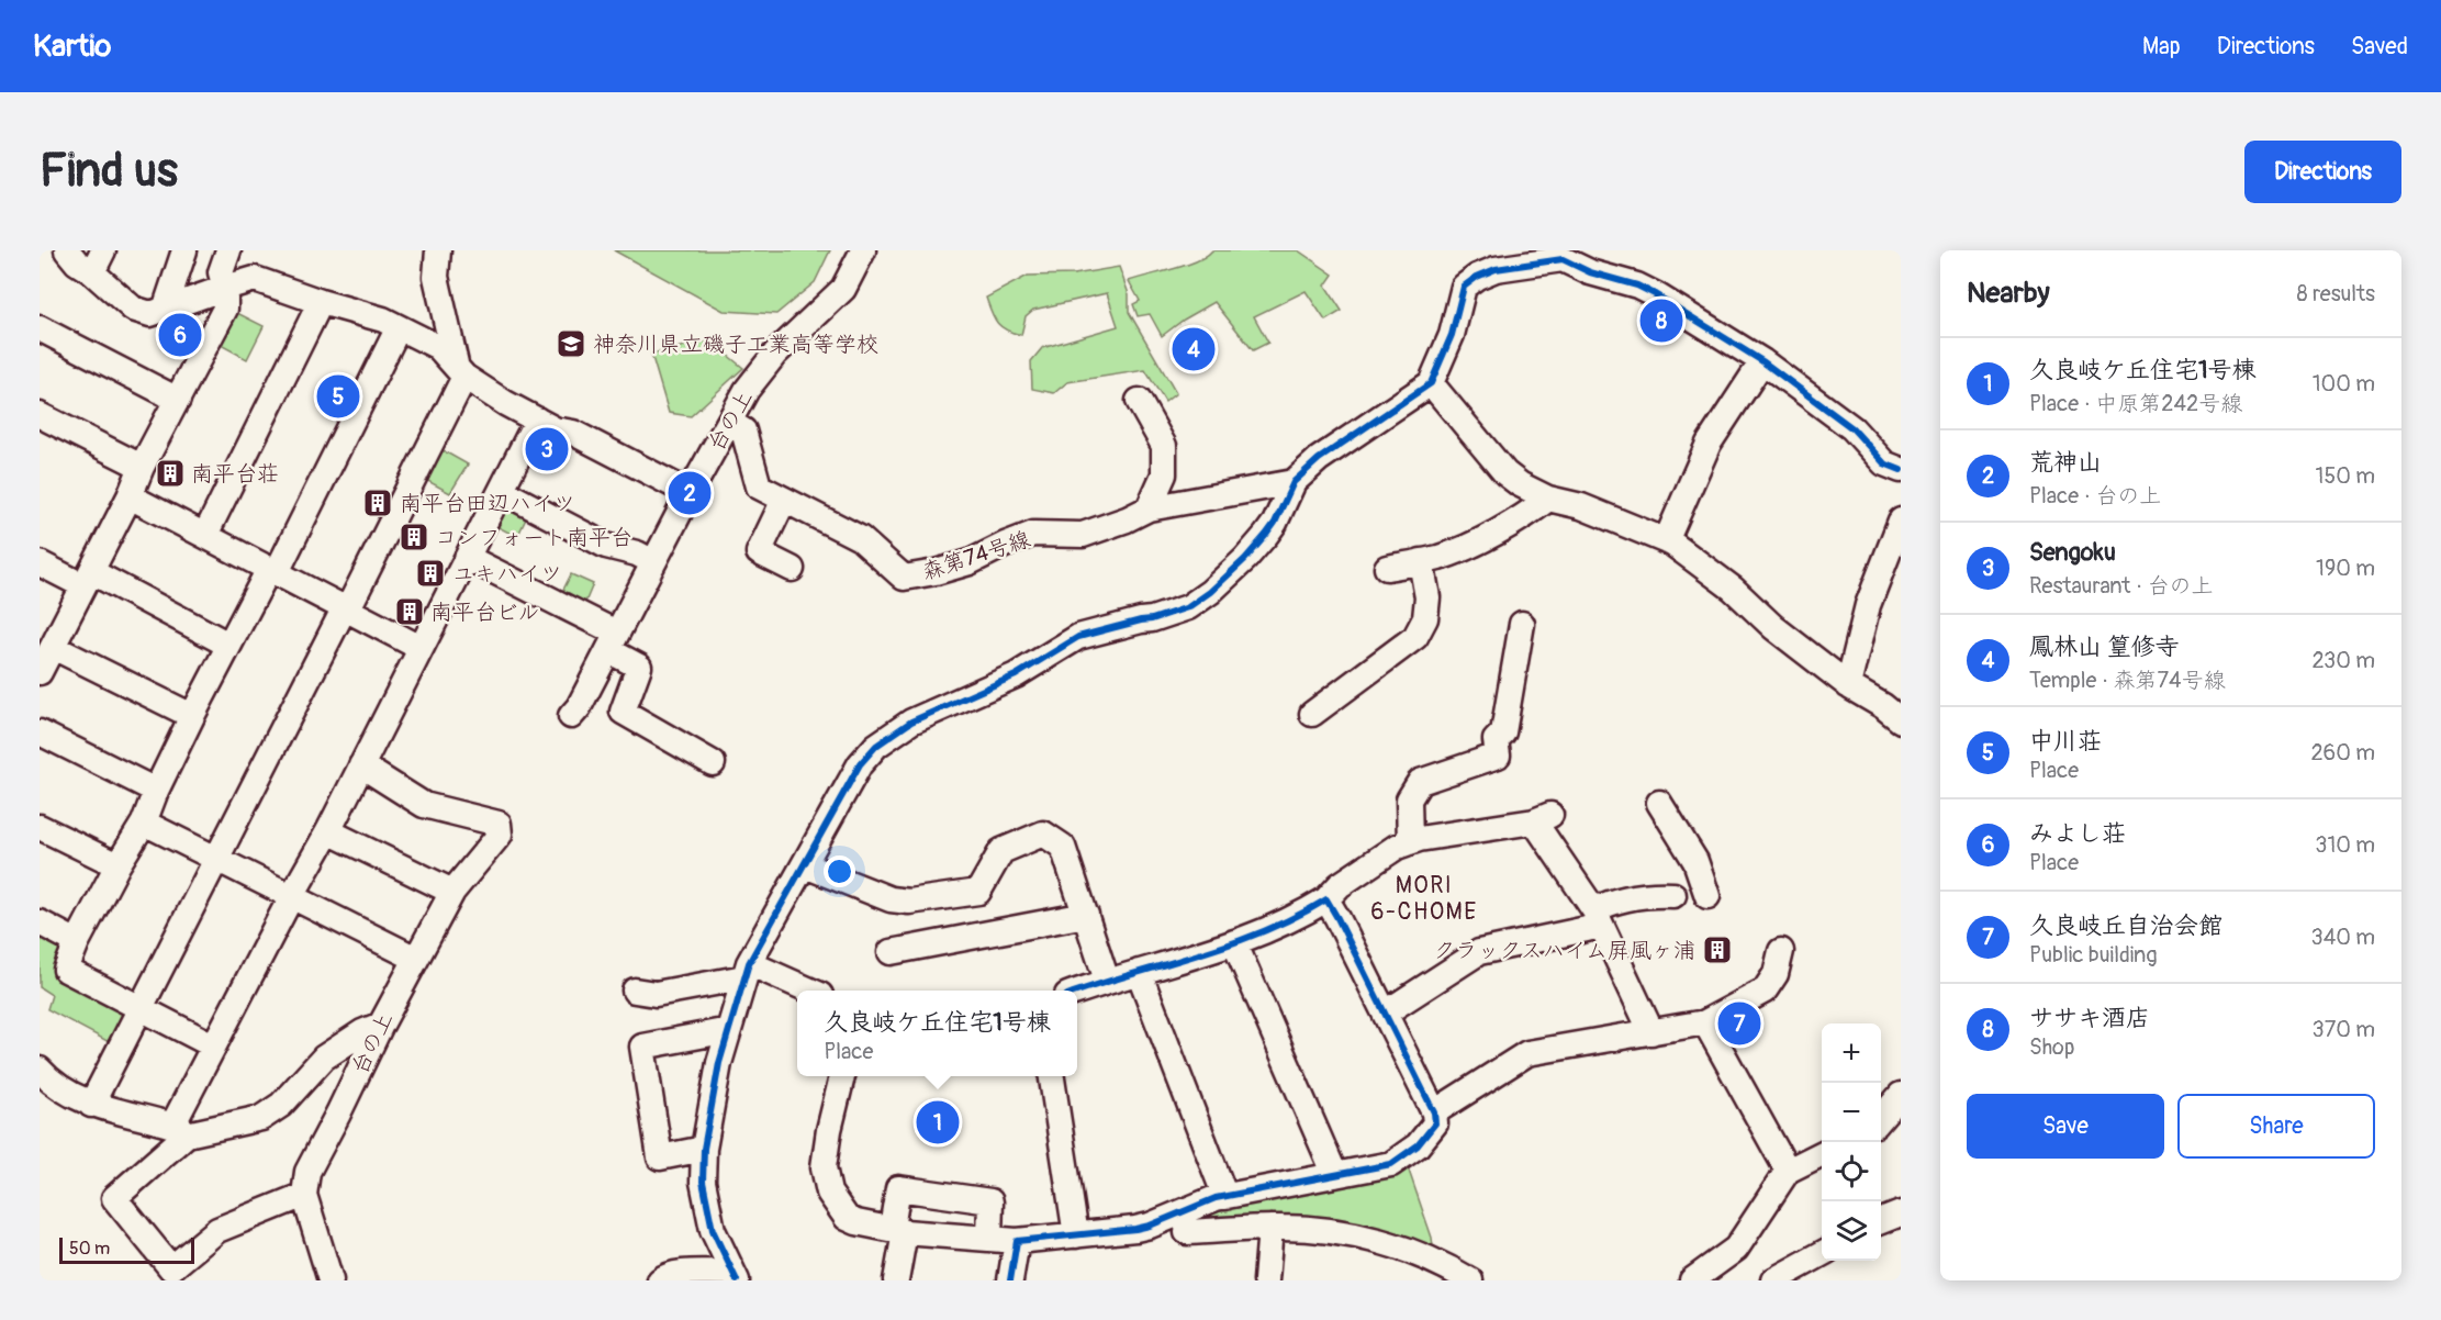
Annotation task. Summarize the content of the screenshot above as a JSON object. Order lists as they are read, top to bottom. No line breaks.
{"streets":{"street":["台の上","森第74号線"]},"crossings":[["台の上","森第74号線"]],"districts":["MORI 6-CHOME"],"places":{"school or university":["神奈川県立磯子工業高等学校"],"building":["南平台荘","南平台田辺ハイツ","コンフォート南平台","ユキハイツ","南平台ビル","クラックスハイム屛風ヶ浦"]},"scale_bar":"50 m","page":{"header":"Kartio","nav":["Map","Directions","Saved"],"buttons":["Directions",["Save","Share"]],"title":"Find us","heading":["Nearby","8 results"],"pins":["8","6","4","5","3","2","7","1"],"list":[{"mark":"1","name":"久良岐ケ丘住宅1号棟","note":"Place · 中原第242号線","value":"100 m"},{"mark":"2","name":"荒神山","note":"Place · 台の上","value":"150 m"},{"mark":"3","name":"Sengoku","note":"Restaurant · 台の上","value":"190 m"},{"mark":"4","name":"鳳林山 篁修寺","note":"Temple · 森第74号線","value":"230 m"},{"mark":"5","name":"中川荘","note":"Place","value":"260 m"},{"mark":"6","name":"みよし荘","note":"Place","value":"310 m"},{"mark":"7","name":"久良岐丘自治会館","note":"Public building","value":"340 m"},{"mark":"8","name":"ササキ酒店","note":"Shop","value":"370 m"}],"popup":["久良岐ケ丘住宅1号棟","Place"],"map_buttons":["+","−"],"scale":"50 m"}}
